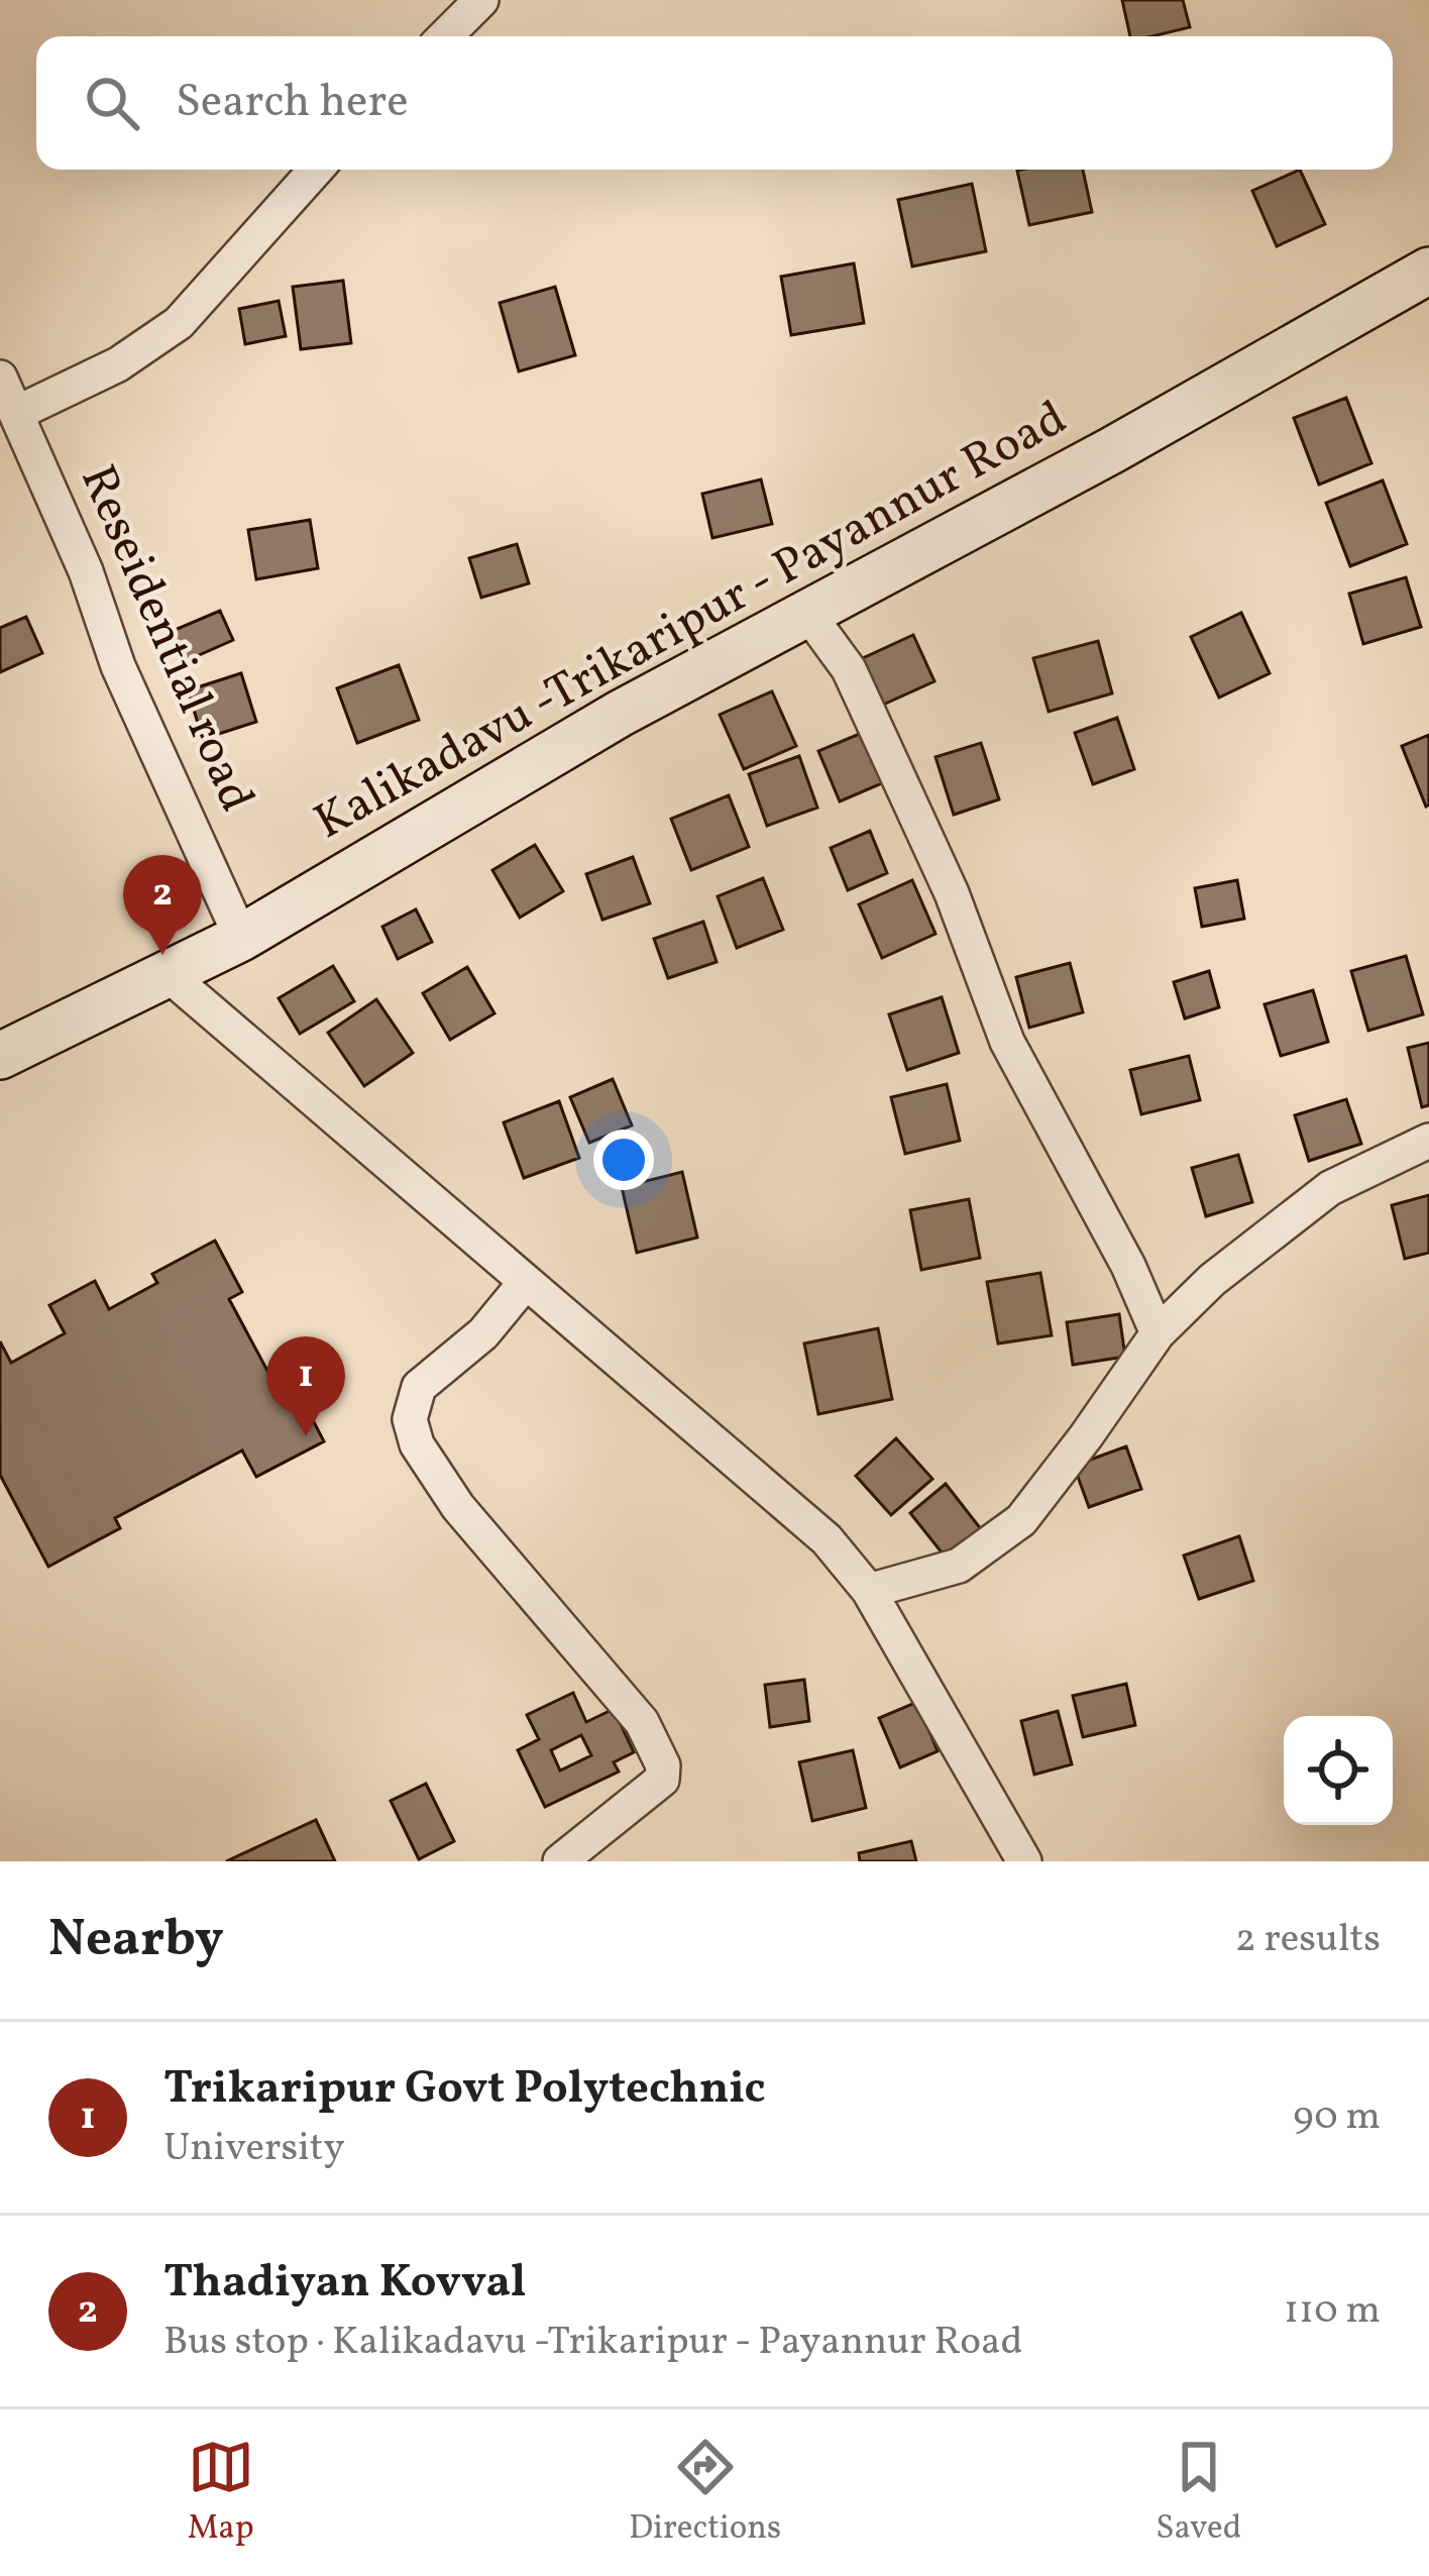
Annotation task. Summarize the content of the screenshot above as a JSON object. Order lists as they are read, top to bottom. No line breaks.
{"streets":{"main road":["Kalikadavu -Trikaripur - Payannur Road"],"street":["Reseidential road"]},"crossings":[["Kalikadavu -Trikaripur - Payannur Road","Reseidential road"]],"page":{"search":"Search here","pins":["2","1"],"heading":["Nearby","2 results"],"list":[{"mark":"1","name":"Trikaripur Govt Polytechnic","note":"University","value":"90 m"},{"mark":"2","name":"Thadiyan Kovval","note":"Bus stop · Kalikadavu -Trikaripur - Payannur Road","value":"110 m"}],"nav":["Map","Directions","Saved"]}}
